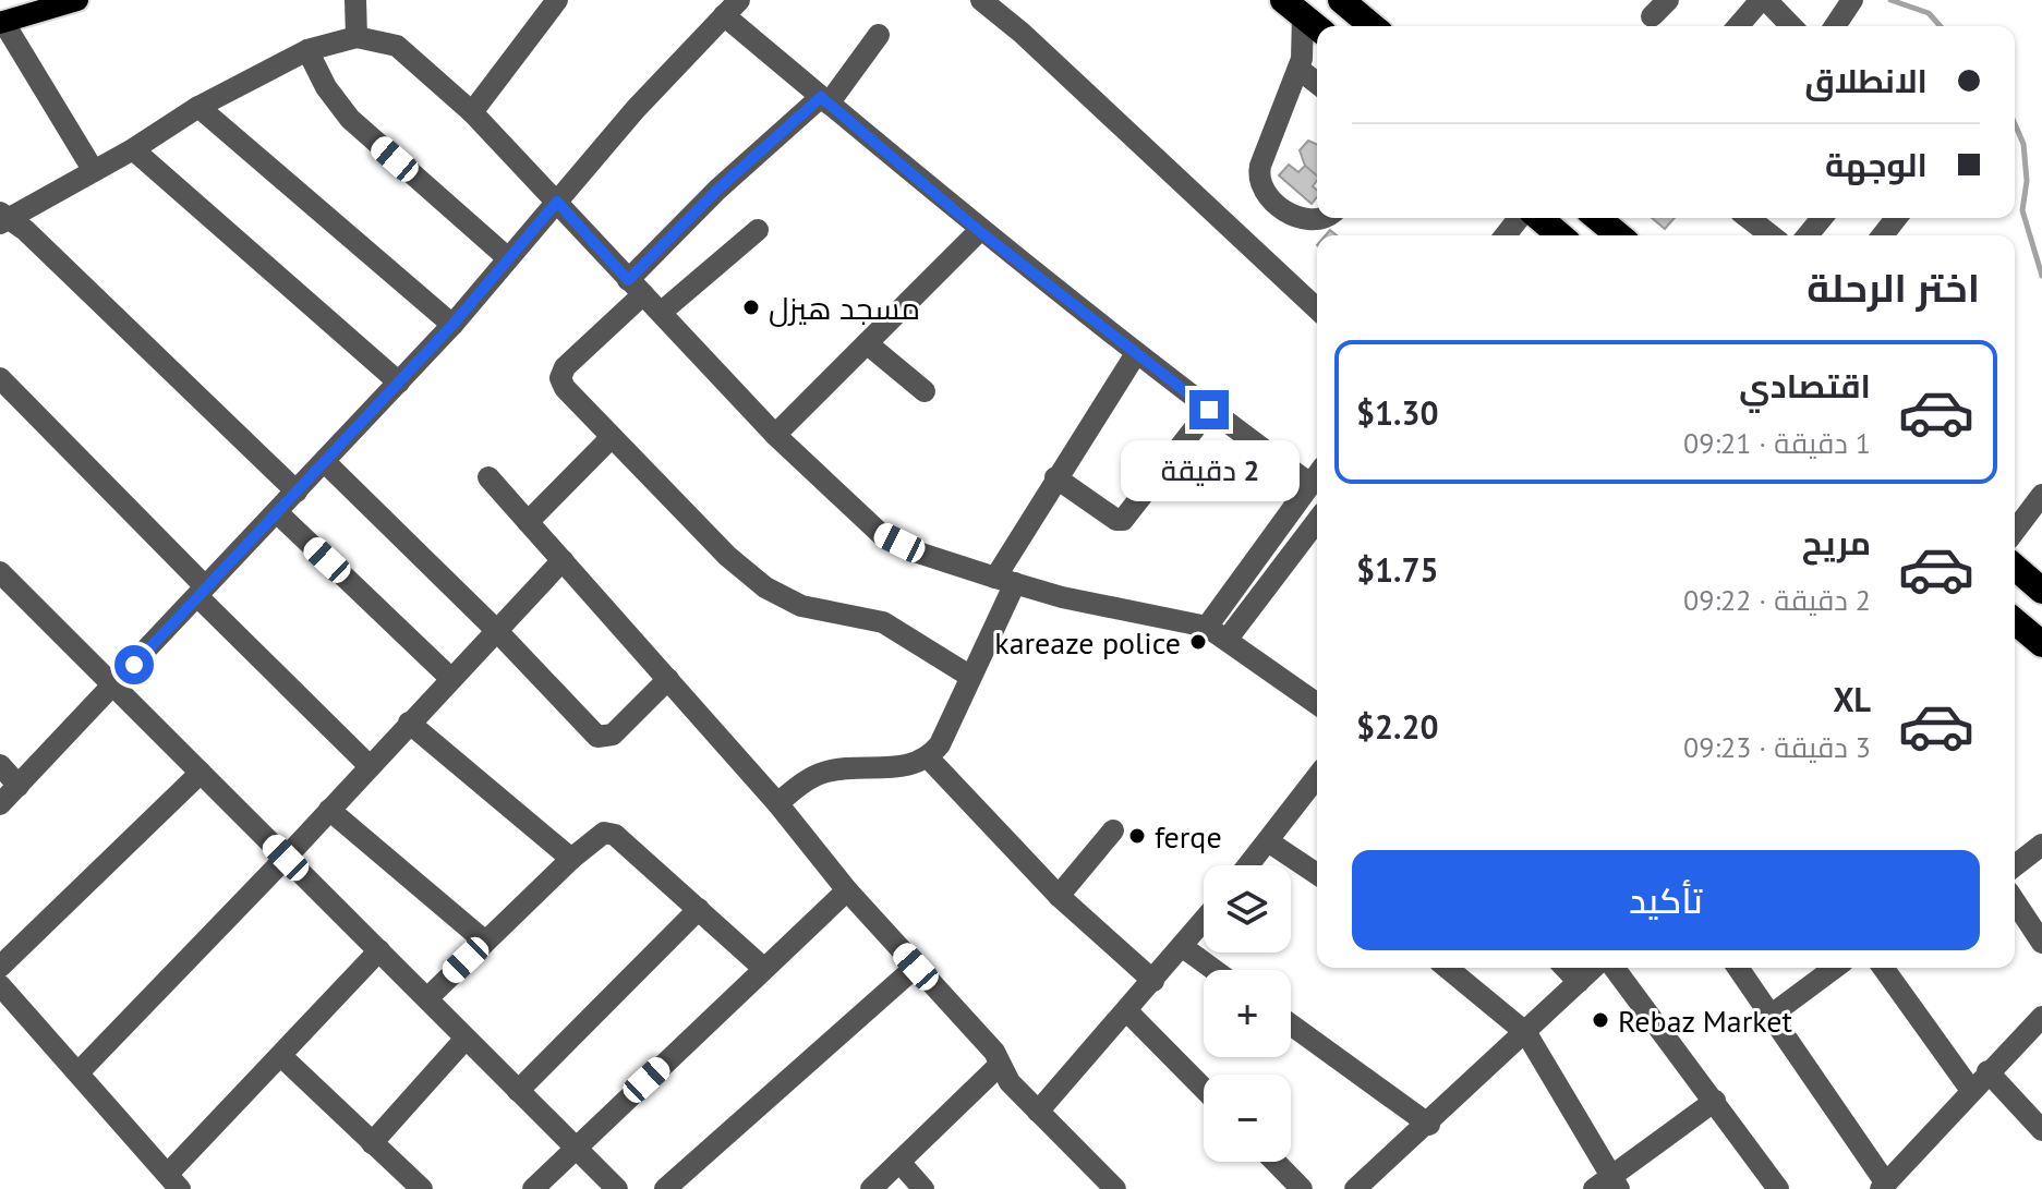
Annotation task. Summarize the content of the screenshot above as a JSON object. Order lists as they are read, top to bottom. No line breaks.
{"places":["مسجد هيزل","kareaze police","ferqe","Rebaz Market"],"page":{"banner":["الانطلاق","الوجهة"],"heading":"اختر الرحلة","list":[{"name":"اقتصادي","note":"1 دقيقة · 09:21","value":"$1.30"},{"name":"مريح","note":"2 دقيقة · 09:22","value":"$1.75"},{"name":"XL","note":"3 دقيقة · 09:23","value":"$2.20"}],"bubble":"2 دقيقة","buttons":"تأكيد","map_buttons":["+","−"]}}
